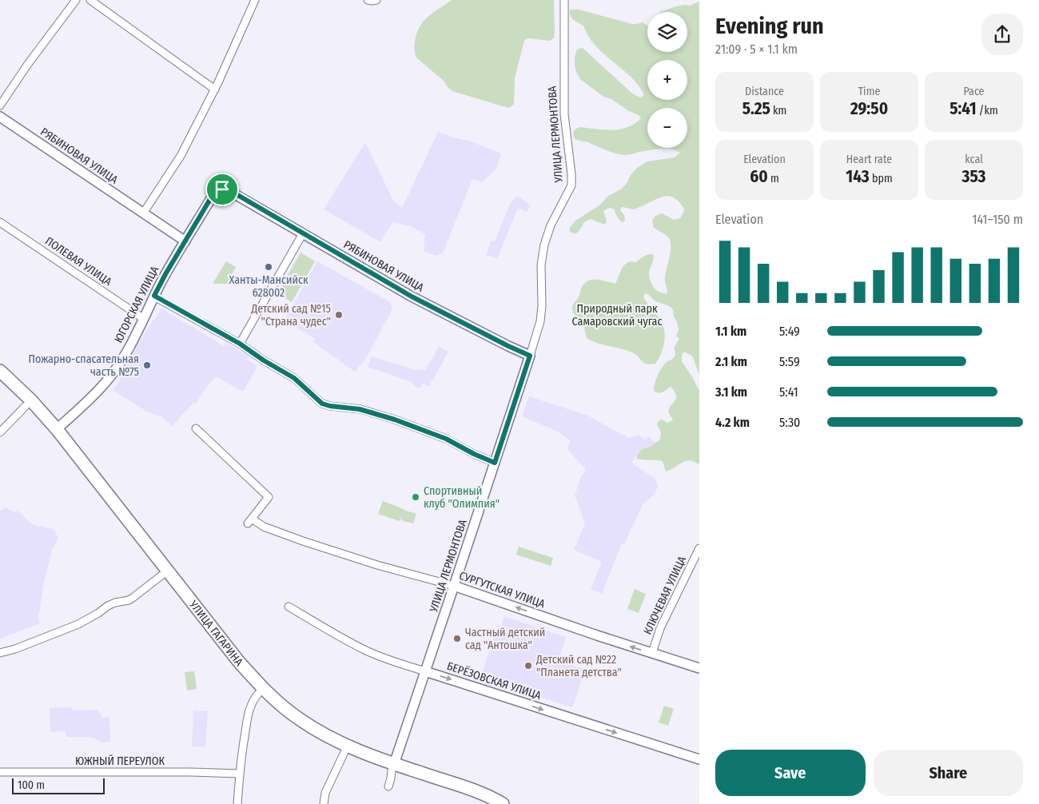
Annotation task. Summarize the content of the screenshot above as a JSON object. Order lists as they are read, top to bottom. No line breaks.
{"streets":{"main road":["УЛИЦА ГАГАРИНА"],"street":["УЛИЦА ЛЕРМОНТОВА","РЯБИНОВАЯ УЛИЦА","ПОЛЕВАЯ УЛИЦА","ЮГОРСКАЯ УЛИЦА","СУРГУТСКАЯ УЛИЦА","КЛЮЧЕВАЯ УЛИЦА","БЕРЁЗОВСКАЯ УЛИЦА","ЮЖНЫЙ ПЕРЕУЛОК"]},"crossings":[["УЛИЦА ЛЕРМОНТОВА","РЯБИНОВАЯ УЛИЦА"],["УЛИЦА ЛЕРМОНТОВА","СУРГУТСКАЯ УЛИЦА"],["УЛИЦА ЛЕРМОНТОВА","УЛИЦА ГАГАРИНА"],["УЛИЦА ЛЕРМОНТОВА","БЕРЁЗОВСКАЯ УЛИЦА"],["РЯБИНОВАЯ УЛИЦА","ЮГОРСКАЯ УЛИЦА"],["ПОЛЕВАЯ УЛИЦА","ЮГОРСКАЯ УЛИЦА"],["ЮГОРСКАЯ УЛИЦА","УЛИЦА ГАГАРИНА"],["СУРГУТСКАЯ УЛИЦА","КЛЮЧЕВАЯ УЛИЦА"]],"one_way":["БЕРЁЗОВСКАЯ УЛИЦА"],"parks":["Природный парк Самаровский чугас"],"places":["Ханты-Мансийск 628002","Детский сад №15 \"Страна чудес\"","Пожарно-спасательная часть №75","Спортивный клуб \"Олимпия\"","Частный детский сад \"Антошка\"","Детский сад №22 \"Планета детства\""],"scale_bar":"100 m","page":{"heading":["Evening run","21:09 · 5 × 1.1 km"],"map_buttons":["+","−"],"stats":[["Distance","5.25 km"],["Time","29:50"],["Pace","5:41 /km"],["Elevation","60 m"],["Heart rate","143 bpm"],["kcal","353"]],"chart":["Elevation","141–150 m"],"list":[{"name":"1.1 km","note":"5:49"},{"name":"2.1 km","note":"5:59"},{"name":"3.1 km","note":"5:41"},{"name":"4.2 km","note":"5:30"}],"buttons":["Save","Share"],"scale":"100 m"}}
